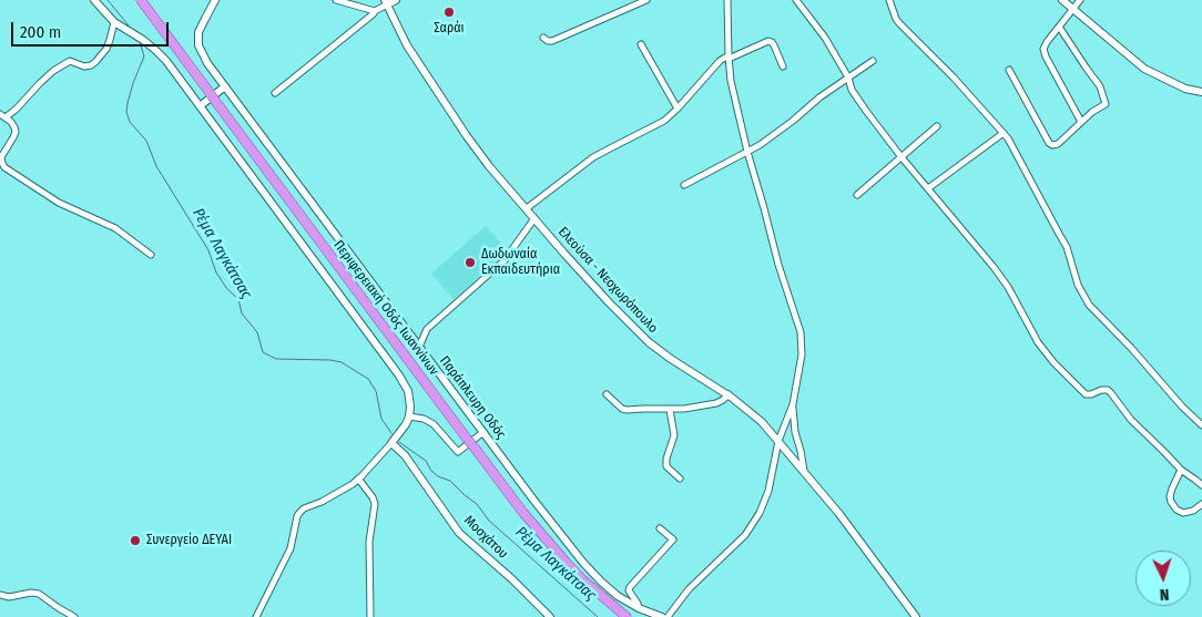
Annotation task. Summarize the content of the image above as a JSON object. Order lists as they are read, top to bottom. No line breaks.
{"streets":{"highway":["Περιφερειακή Οδός Ιωαννίνων"],"street":["Ελεούσα - Νεοχωρόπουλο","Παράπλευρη Οδός","Μοσχάτου"]},"water":["Ρέμα Λαγκάτσας"],"places":["Σαράι","Δωδωναία Εκπαιδευτήρια","Συνεργείο ΔΕΥΑΙ"],"scale_bar":"200 m","north":"bottom"}
